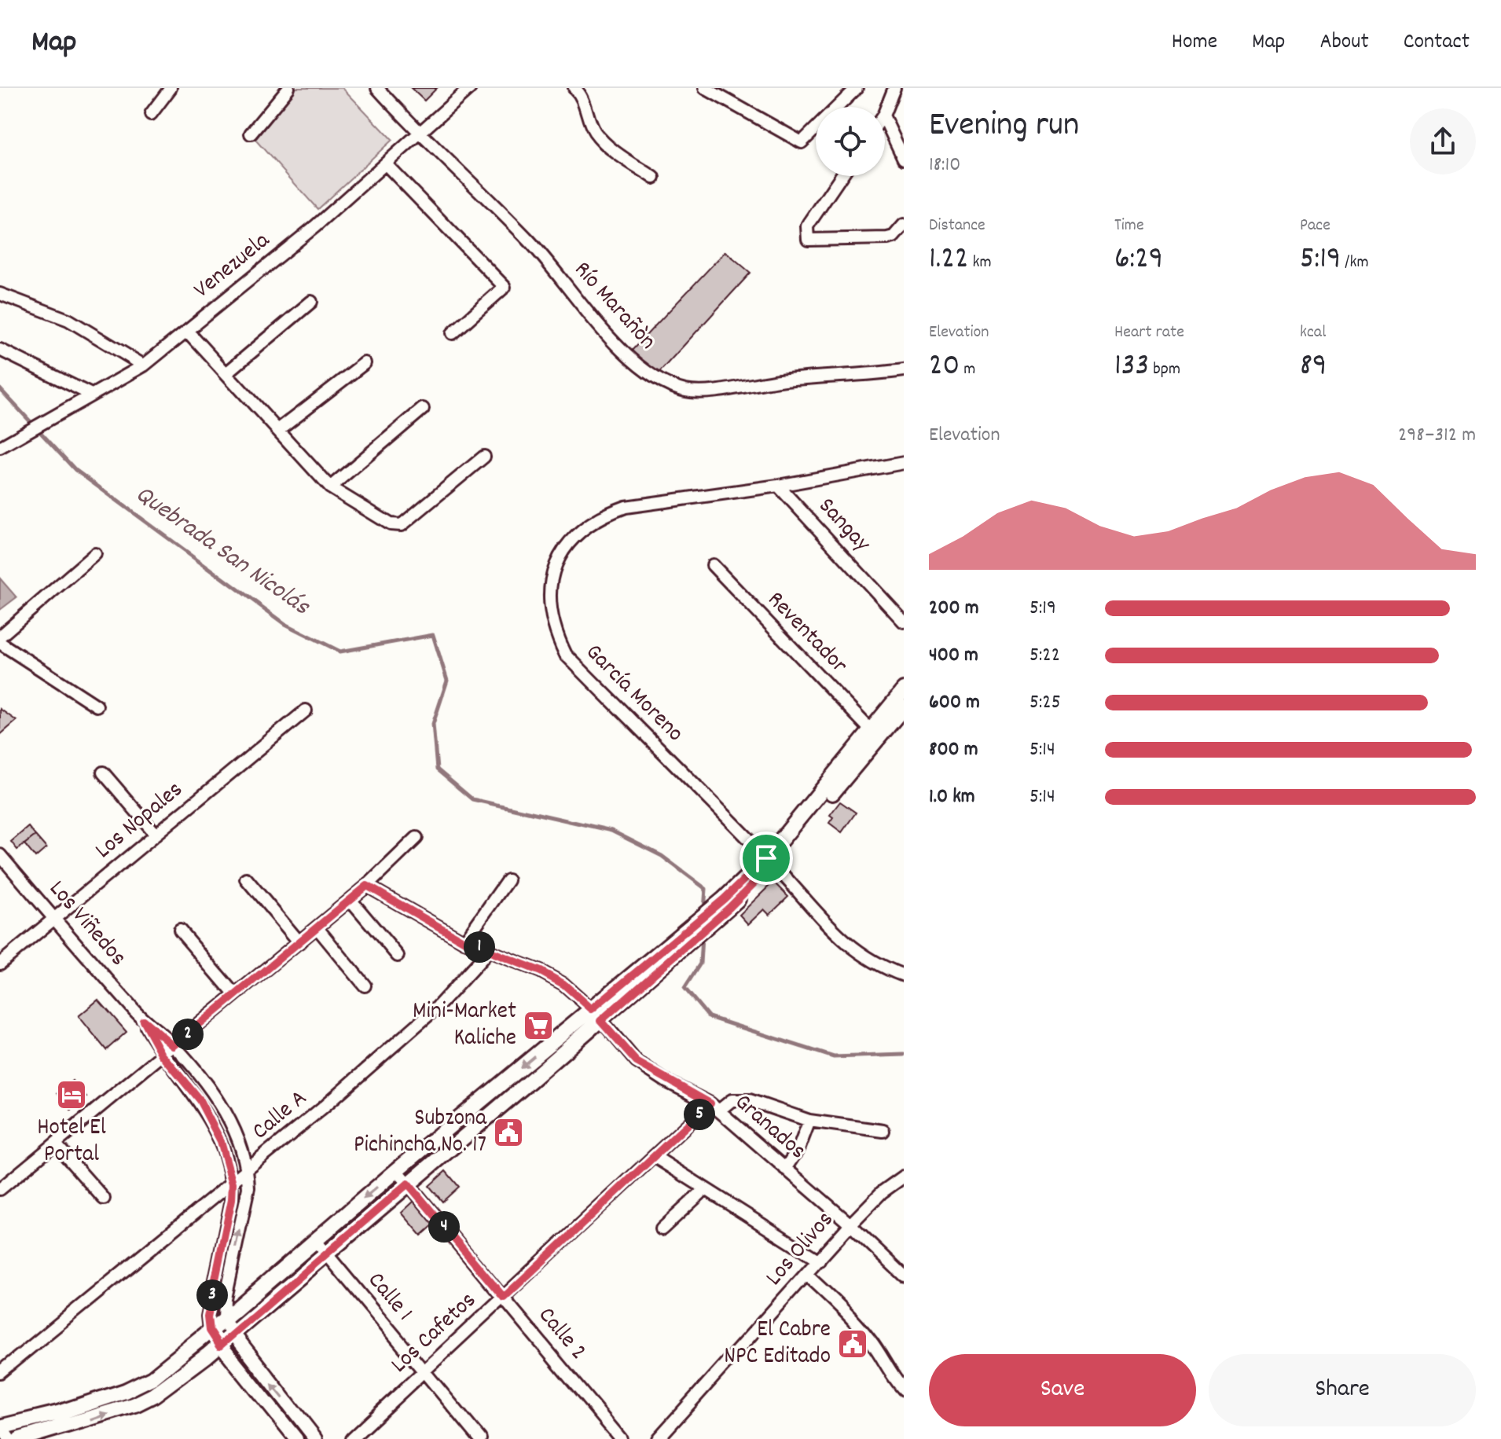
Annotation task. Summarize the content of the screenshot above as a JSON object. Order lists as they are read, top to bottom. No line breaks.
{"streets":{"street":["Venezuela","Río Marañòn","Sangay","Reventador","García Moreno","Los Nopales","Los Viñedos","Calle A","Granados","Los Olivos","Calle 1","Los Cafetos","Calle 2"]},"crossings":[["Venezuela","Río Marañòn"],["Sangay","García Moreno"],["Los Nopales","Los Viñedos"],["Los Viñedos","Calle A"],["Calle A","Granados"],["Granados","Los Olivos"],["Granados","Los Cafetos"],["Calle 1","Los Cafetos"],["Los Cafetos","Calle 2"]],"water":["Quebrada San Nicolás"],"places":{"supermarket":["Mini-Market Kaliche"],"hotel":["Hotel El Portal"],"public building":["Subzona Pichincha No. 17","El Cabre NPC Editado"]},"page":{"header":"Map","nav":["Home","Map","About","Contact"],"heading":["Evening run","18:10"],"stats":[["Distance","1.22 km"],["Time","6:29"],["Pace","5:19 /km"],["Elevation","20 m"],["Heart rate","133 bpm"],["kcal","89"]],"chart":["Elevation","298–312 m"],"list":[{"name":"200 m","note":"5:19"},{"name":"400 m","note":"5:22"},{"name":"600 m","note":"5:25"},{"name":"800 m","note":"5:14"},{"name":"1.0 km","note":"5:14"}],"pins":["1","2","5","4","3"],"buttons":["Save","Share"]}}
